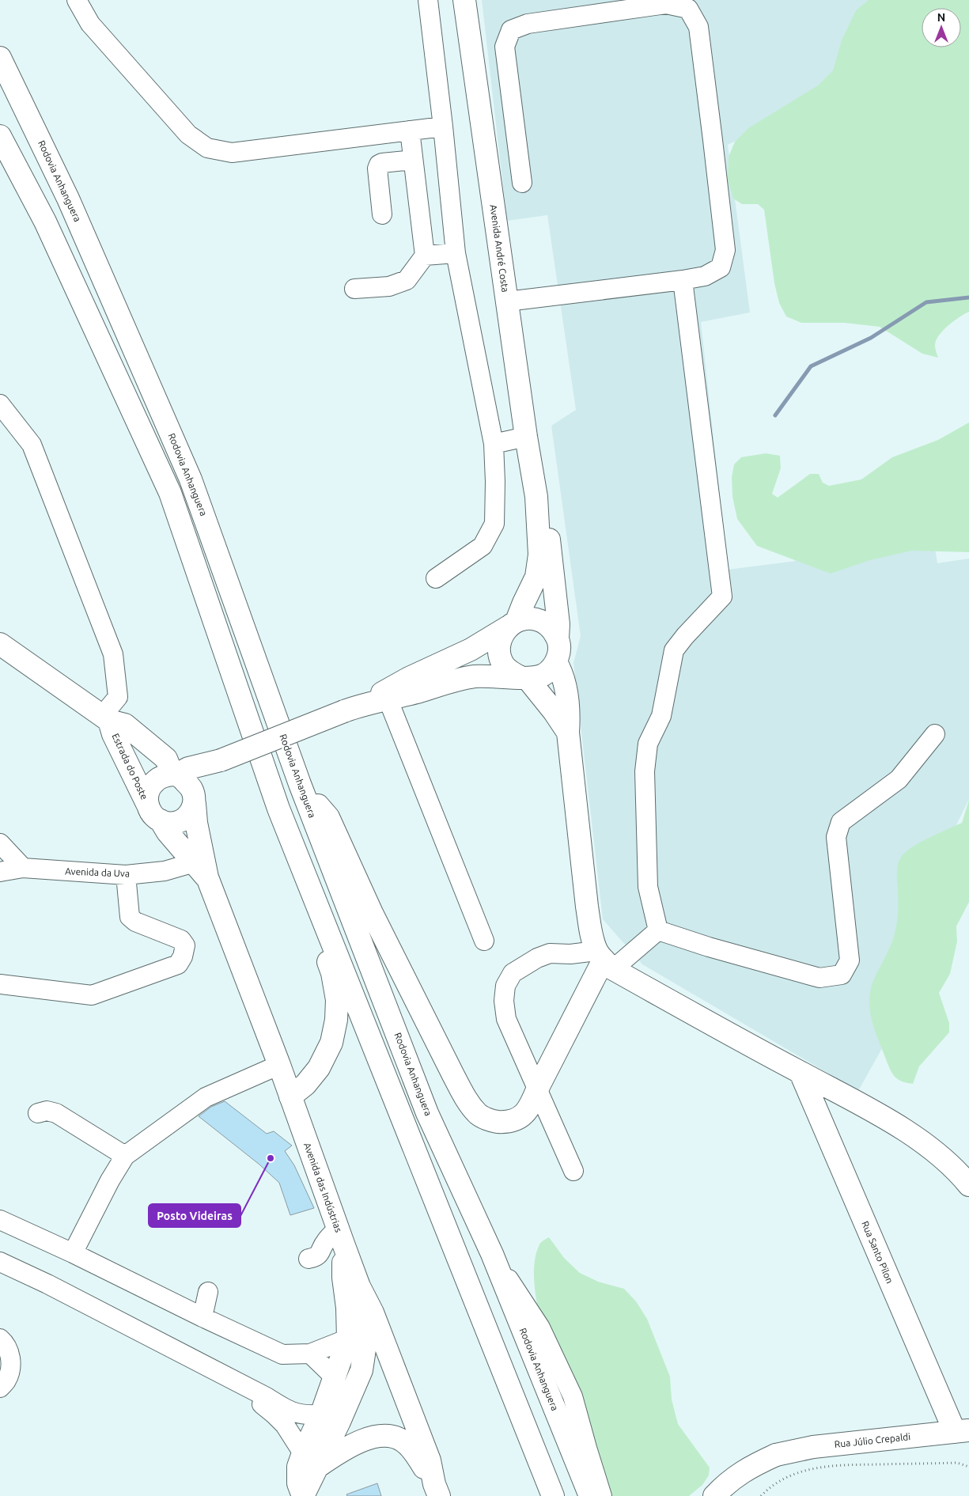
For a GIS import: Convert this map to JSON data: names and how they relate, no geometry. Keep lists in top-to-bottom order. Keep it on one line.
{"streets":{"main road":["Rodovia Anhanguera","Avenida André Costa","Estrada do Poste","Avenida das Indústrias","Rua Santo Pilon","Rua Júlio Crepaldi"],"street":["Avenida da Uva"]},"crossings":[["Estrada do Poste","Avenida das Indústrias"],["Avenida da Uva","Avenida das Indústrias"],["Rua Santo Pilon","Rua Júlio Crepaldi"]],"places":["Posto Videiras"],"north":"top"}
